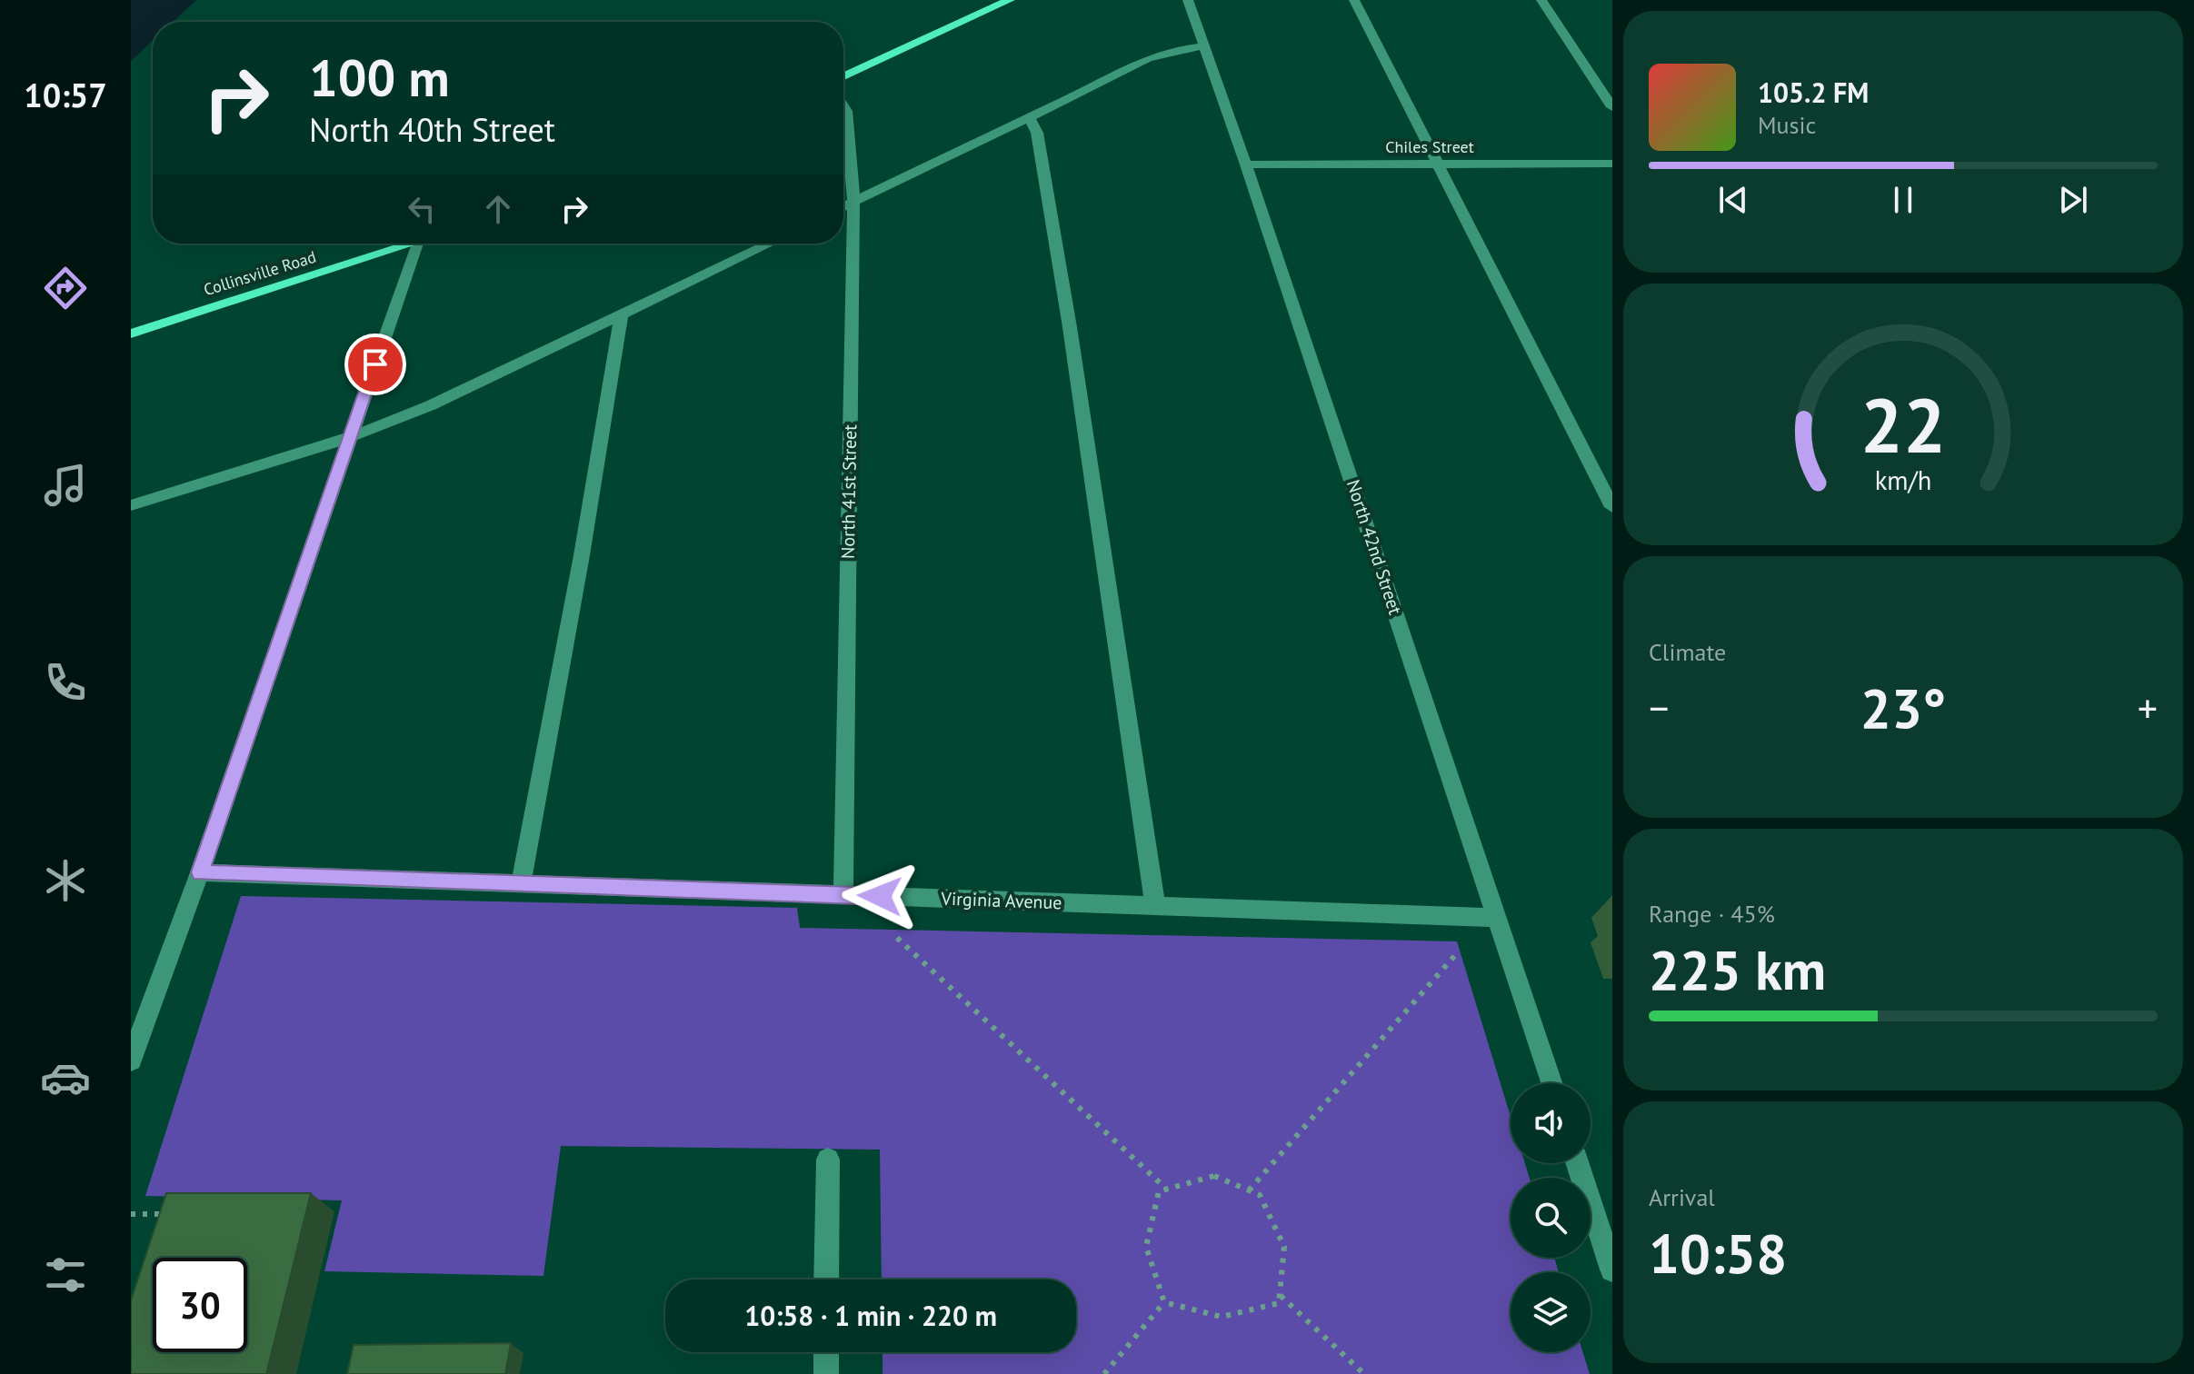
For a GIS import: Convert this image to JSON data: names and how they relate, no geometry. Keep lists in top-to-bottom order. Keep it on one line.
{"streets":{"main road":["Collinsville Road"],"street":["Chiles Street","North 41st Street","North 42nd Street","Virginia Avenue"]},"crossings":[["Chiles Street","North 42nd Street"],["North 41st Street","Virginia Avenue"],["North 42nd Street","Virginia Avenue"]],"page":{"tabs":"10:57","turn":["100 m","North 40th Street"],"song":["105.2 FM","Music"],"tile":["Climate",["Range · 45%","225 km"],["Arrival","10:58"]],"heat":["−","23°","+"],"limit":"30","trip":"10:58 · 1 min · 220 m","gauge":["22","km/h"]}}
